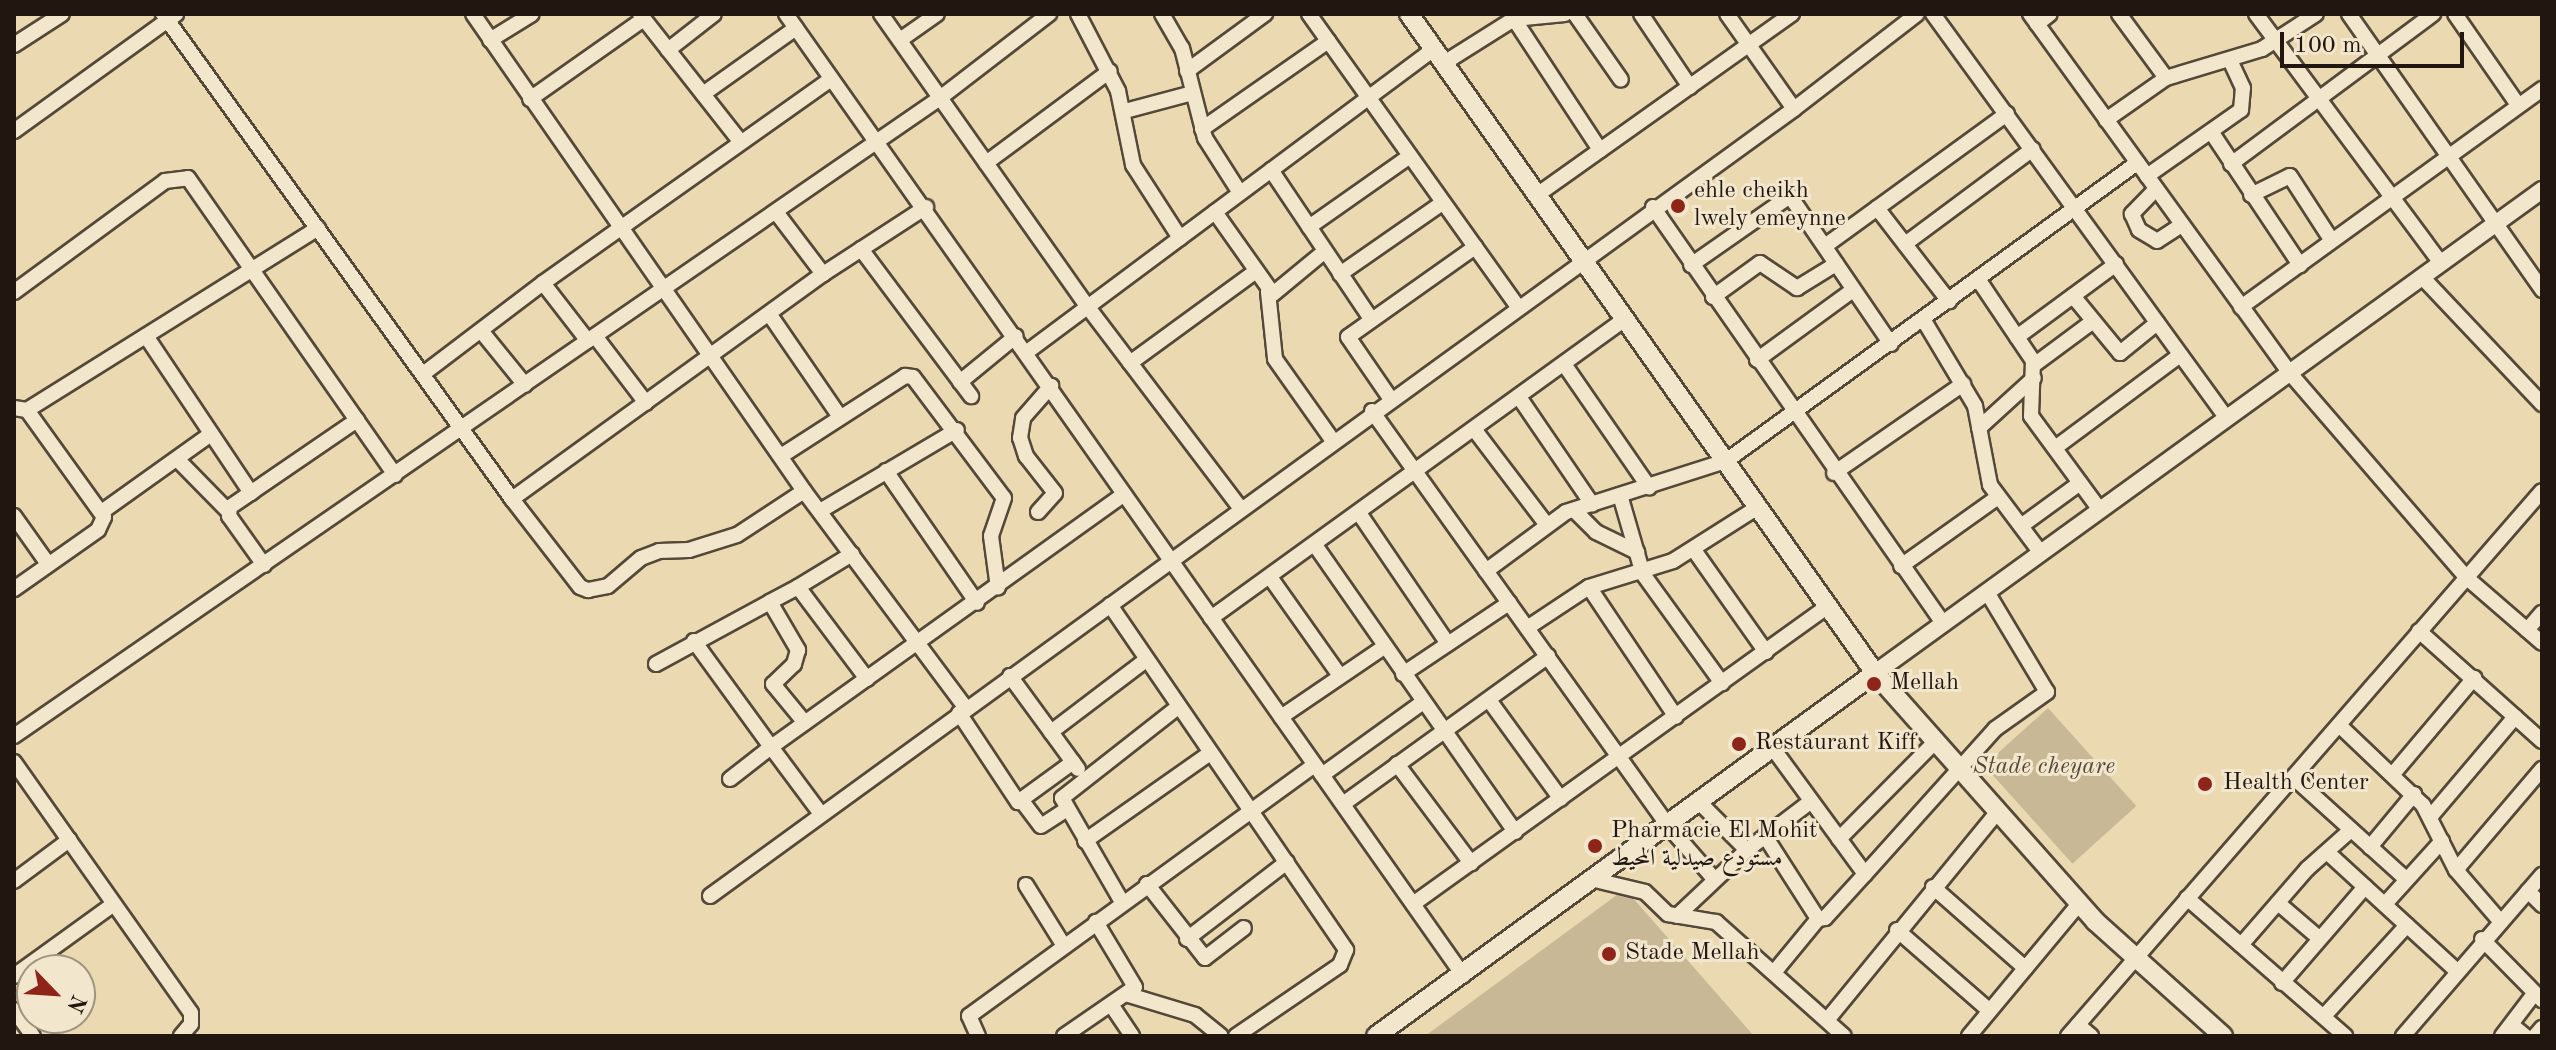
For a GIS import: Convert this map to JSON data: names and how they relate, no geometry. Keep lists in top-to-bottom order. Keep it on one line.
{"parks":["Stade cheyare"],"places":["ehle cheikh lwely emeynne","Mellah","Restaurant Kiff","Health Center","Pharmacie El Mohit مستودع صيدلية المحيط","Stade Mellah"],"scale_bar":"100 m","north":"bottom right"}
